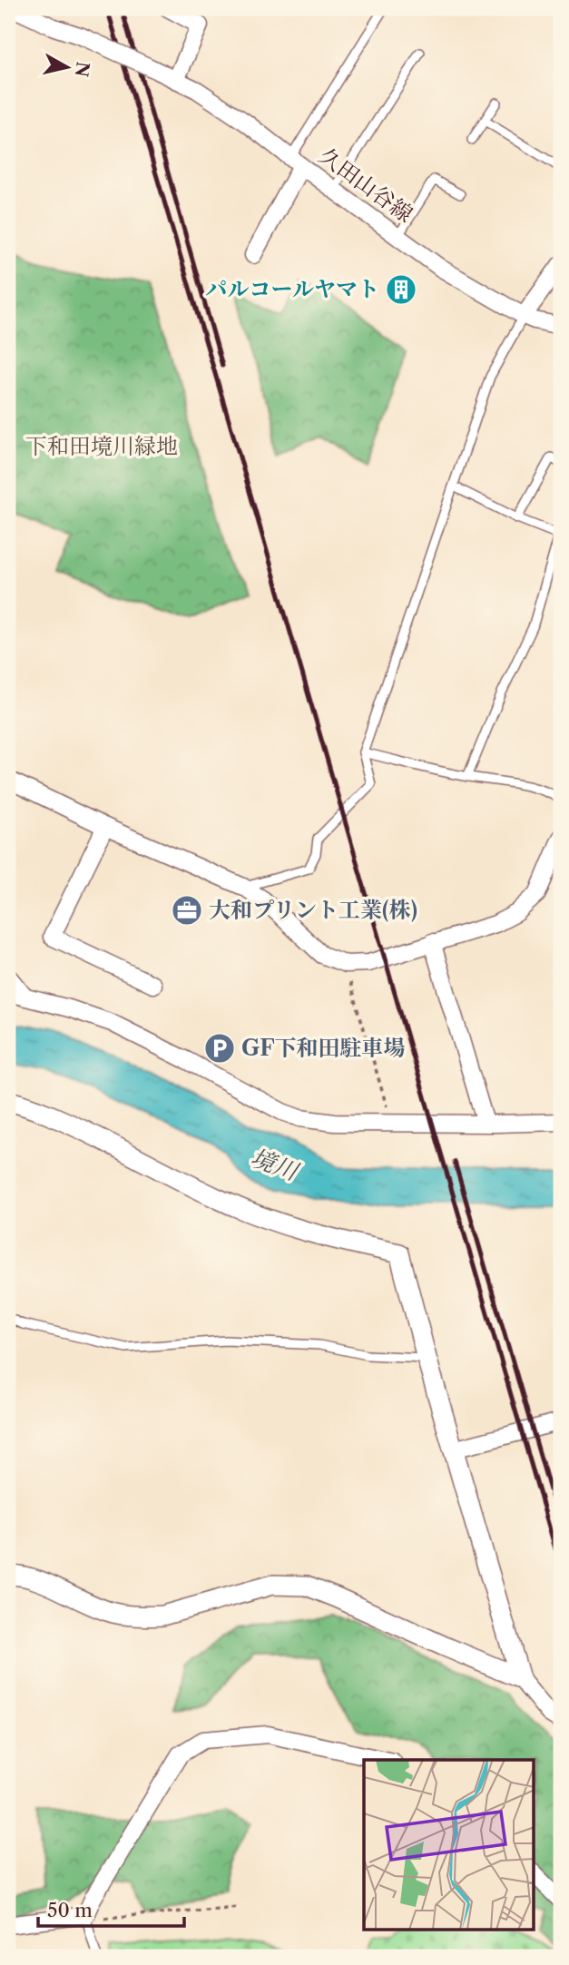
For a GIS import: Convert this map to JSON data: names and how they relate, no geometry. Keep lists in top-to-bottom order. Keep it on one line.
{"streets":{"street":["久田山谷線"]},"water":["境川"],"parks":["下和田境川緑地"],"places":{"building":["パルコールヤマト"],"office":["大和プリント工業(株)"],"parking":["GF下和田駐車場"]},"scale_bar":"50 m","north":"right"}
